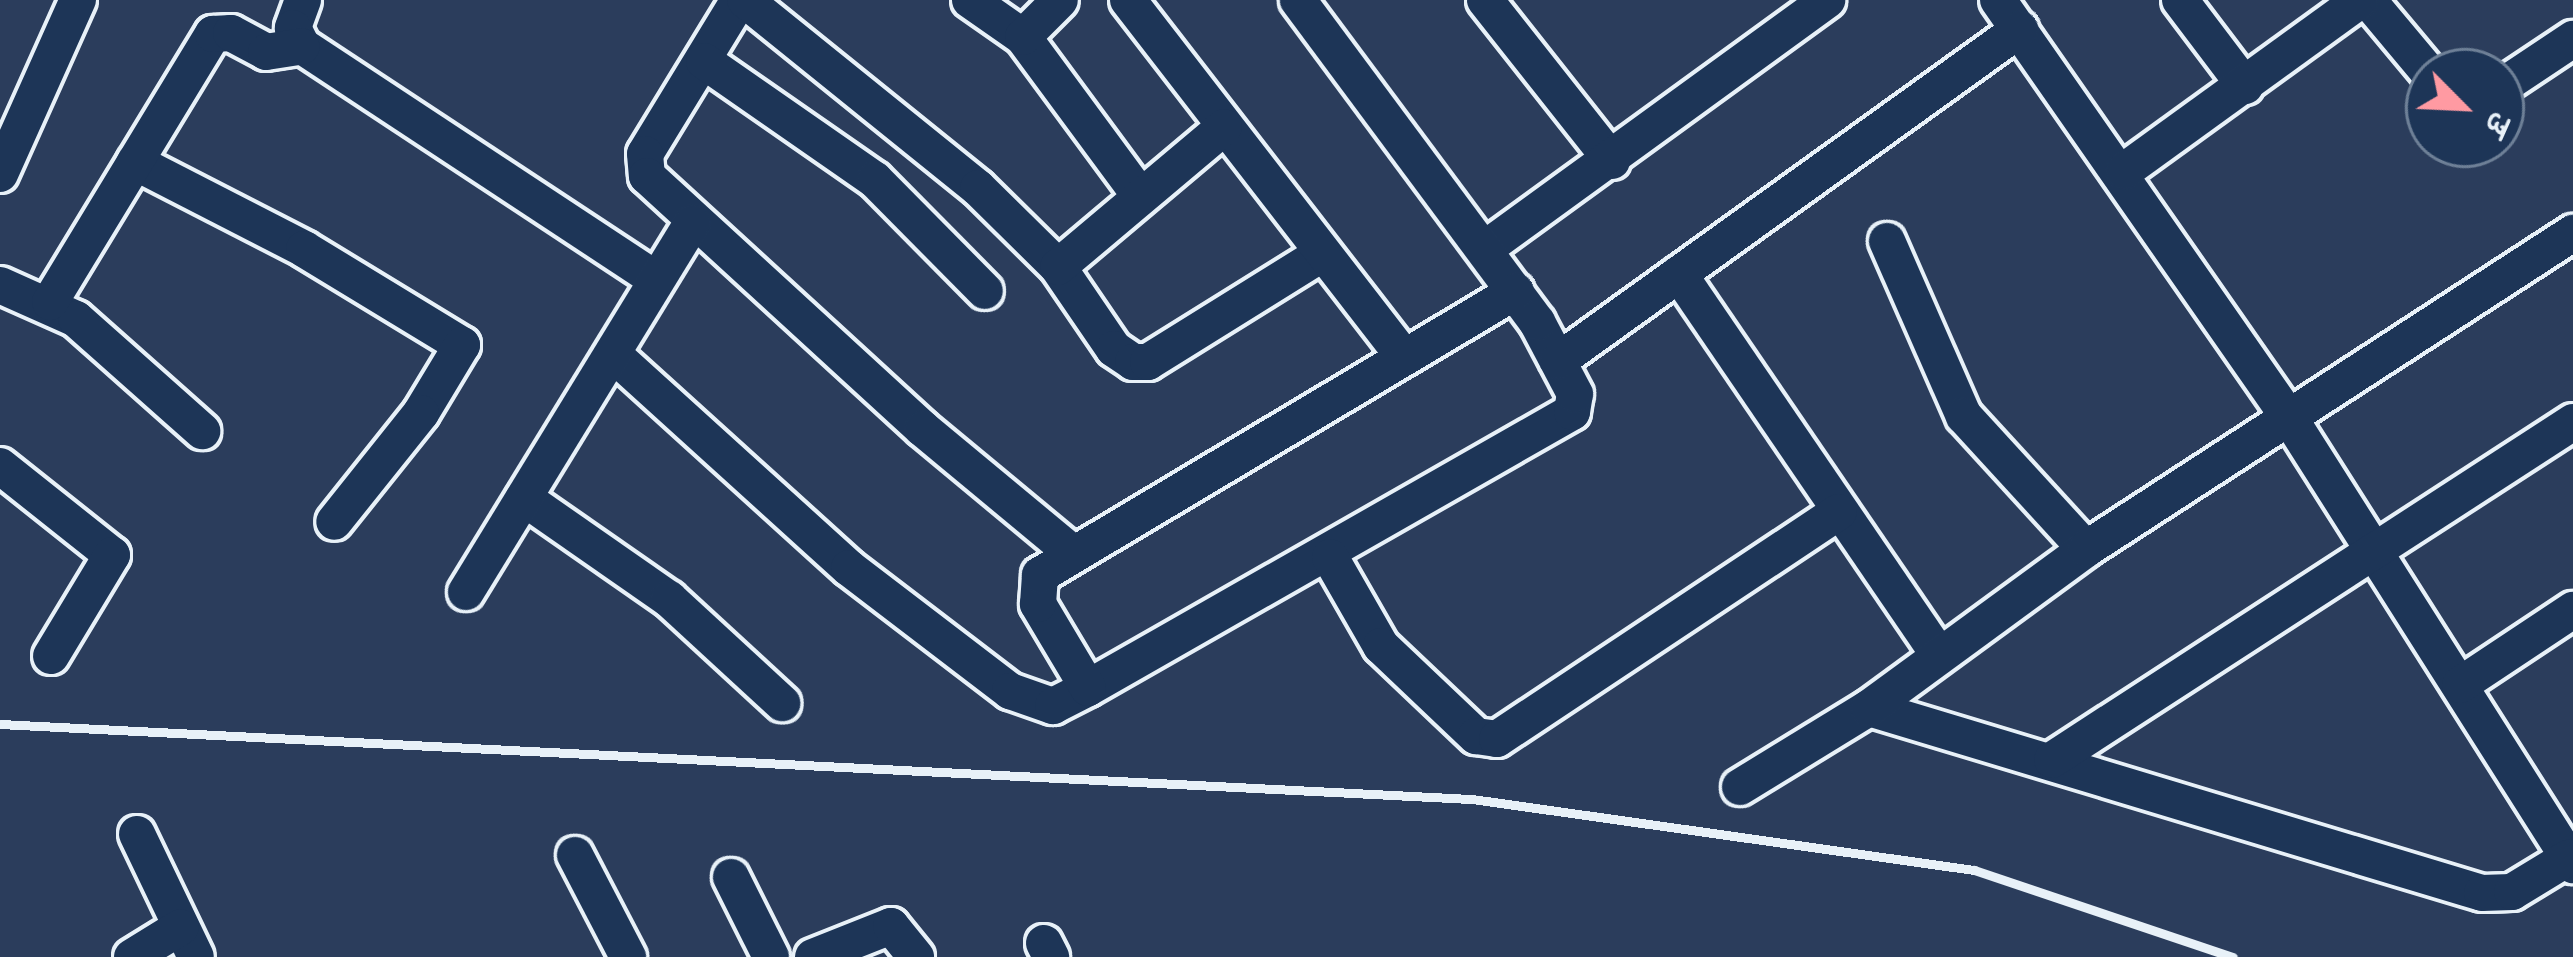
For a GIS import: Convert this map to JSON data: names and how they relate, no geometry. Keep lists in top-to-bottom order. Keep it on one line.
{"north":"bottom right"}
